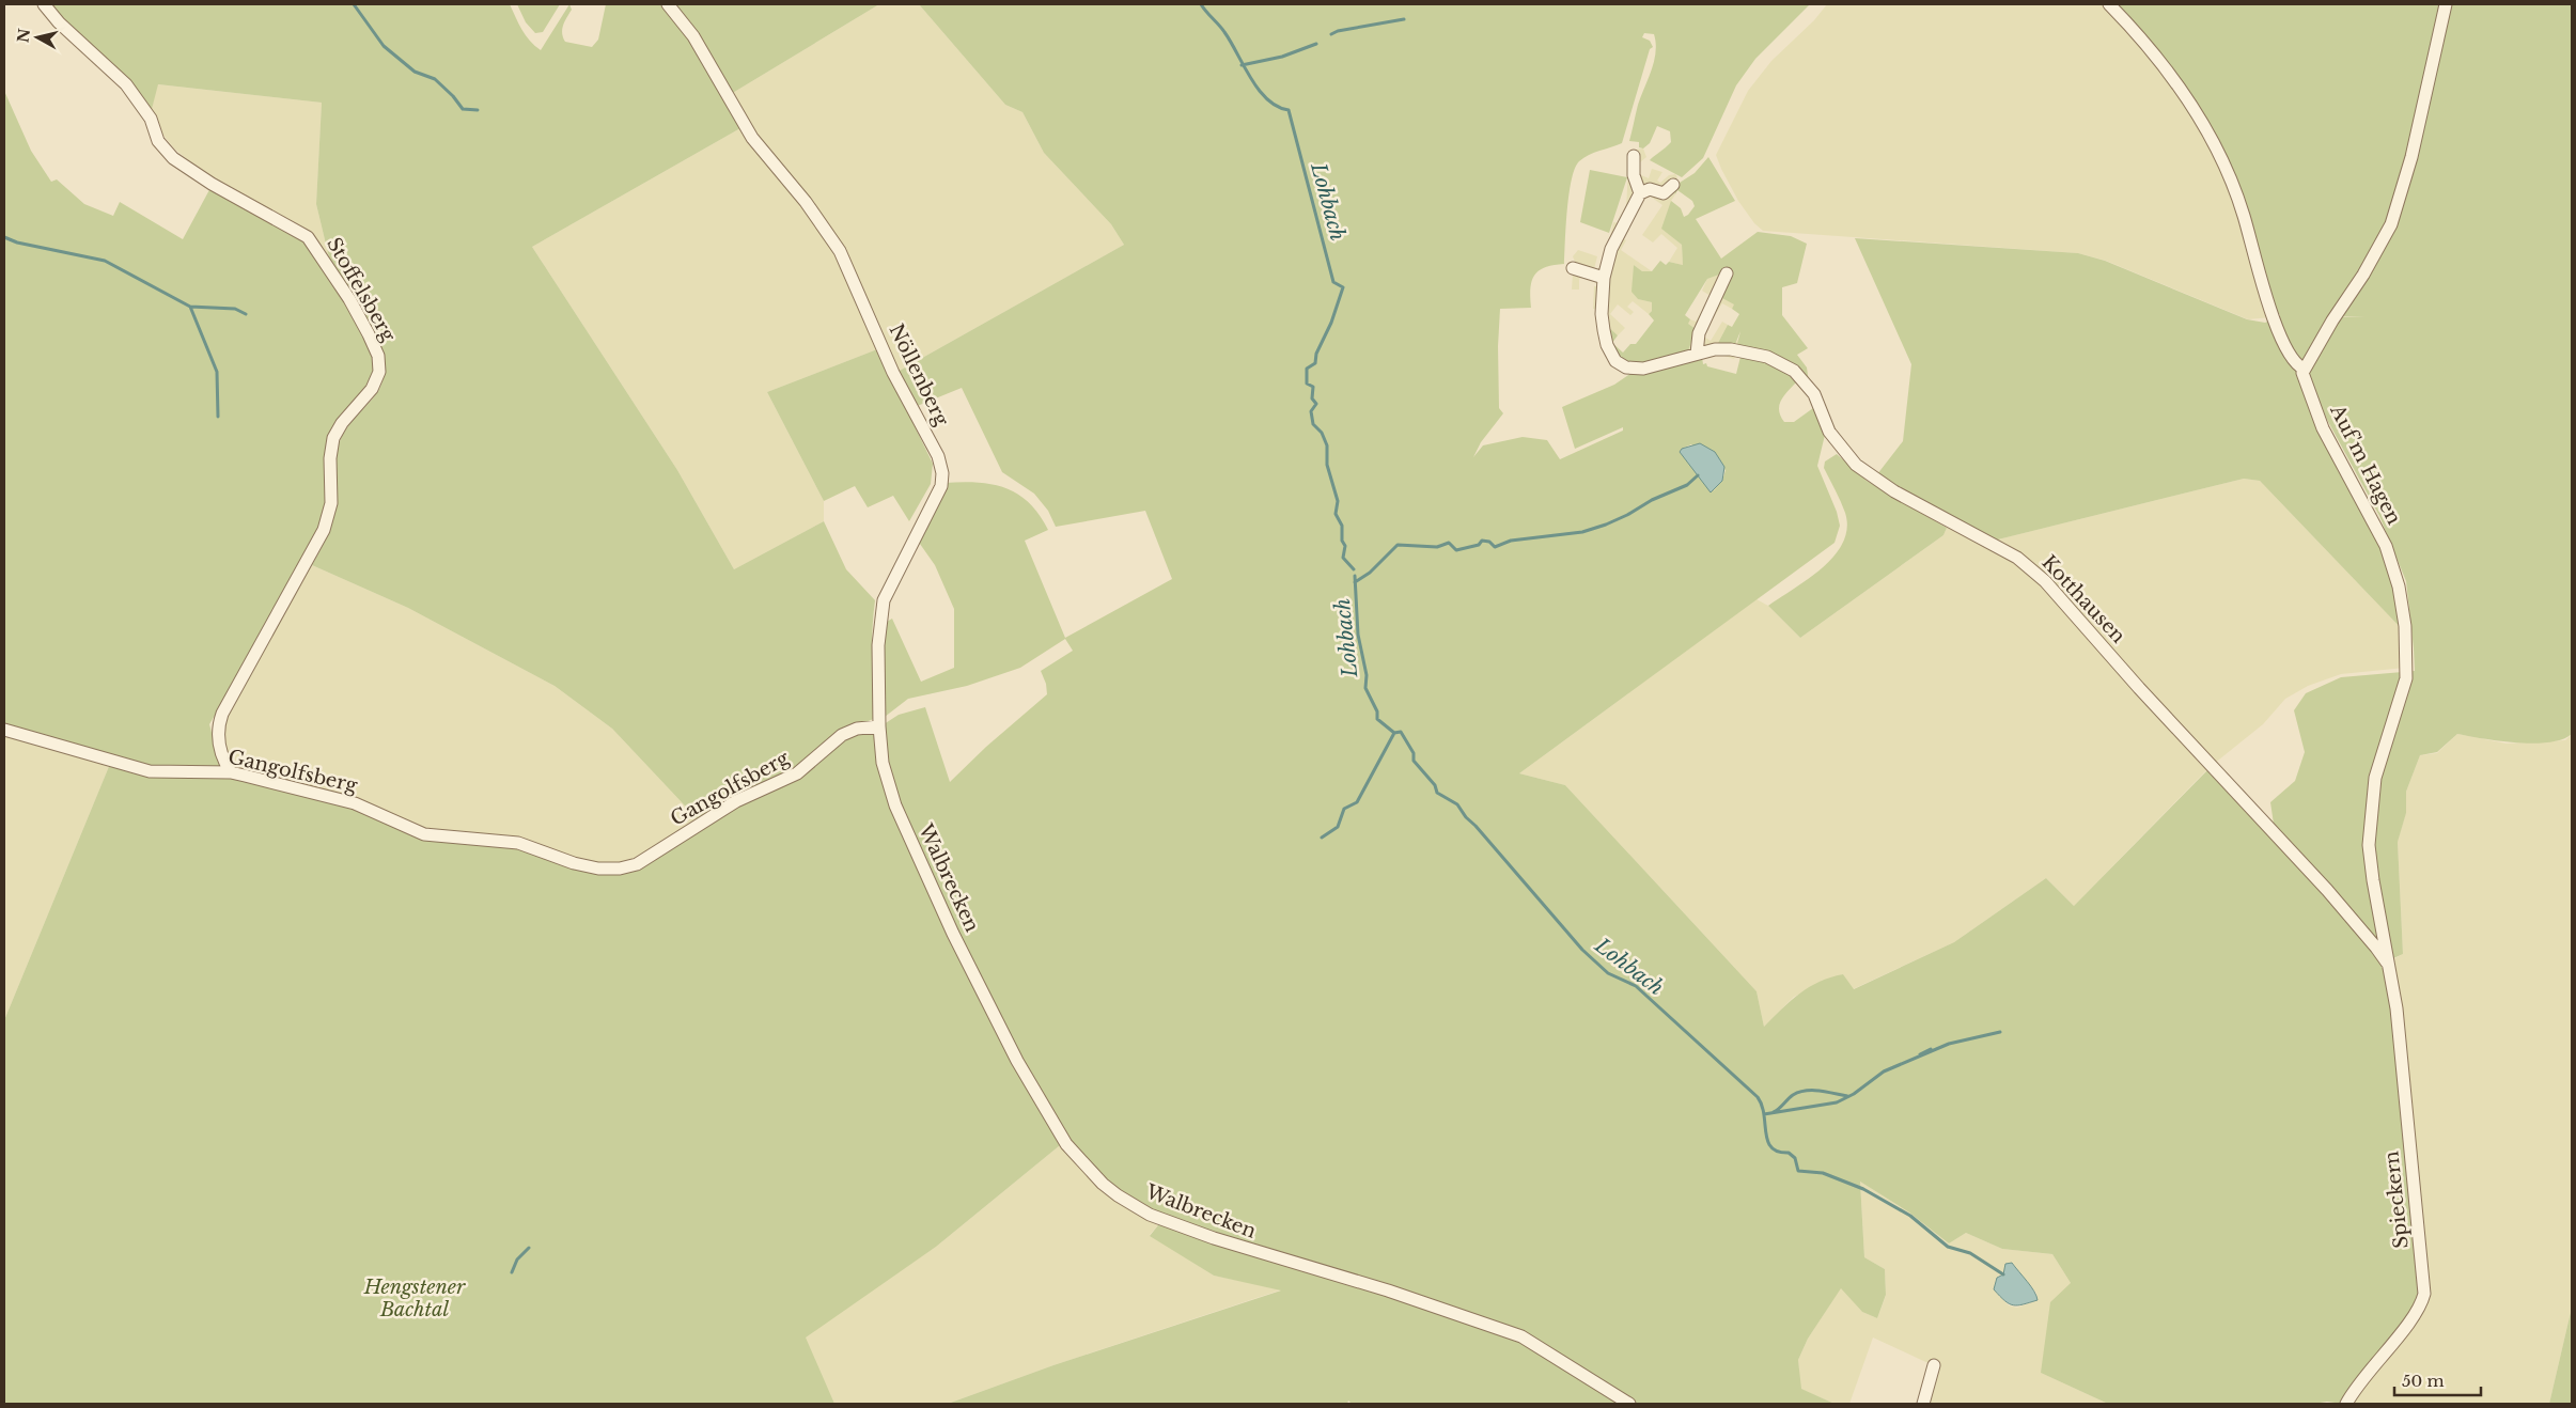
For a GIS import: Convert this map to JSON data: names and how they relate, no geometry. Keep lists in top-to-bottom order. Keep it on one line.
{"streets":{"street":["Stoffelsberg","Nöllenberg","Auf'm Hagen","Kotthausen","Gangolfsberg","Walbrecken","Spieckern"]},"crossings":[["Stoffelsberg","Gangolfsberg"],["Nöllenberg","Gangolfsberg"],["Nöllenberg","Walbrecken"],["Auf'm Hagen","Kotthausen"],["Auf'm Hagen","Spieckern"],["Kotthausen","Spieckern"]],"water":["Lohbach"],"parks":["Hengstener Bachtal"],"scale_bar":"50 m","north":"left"}
